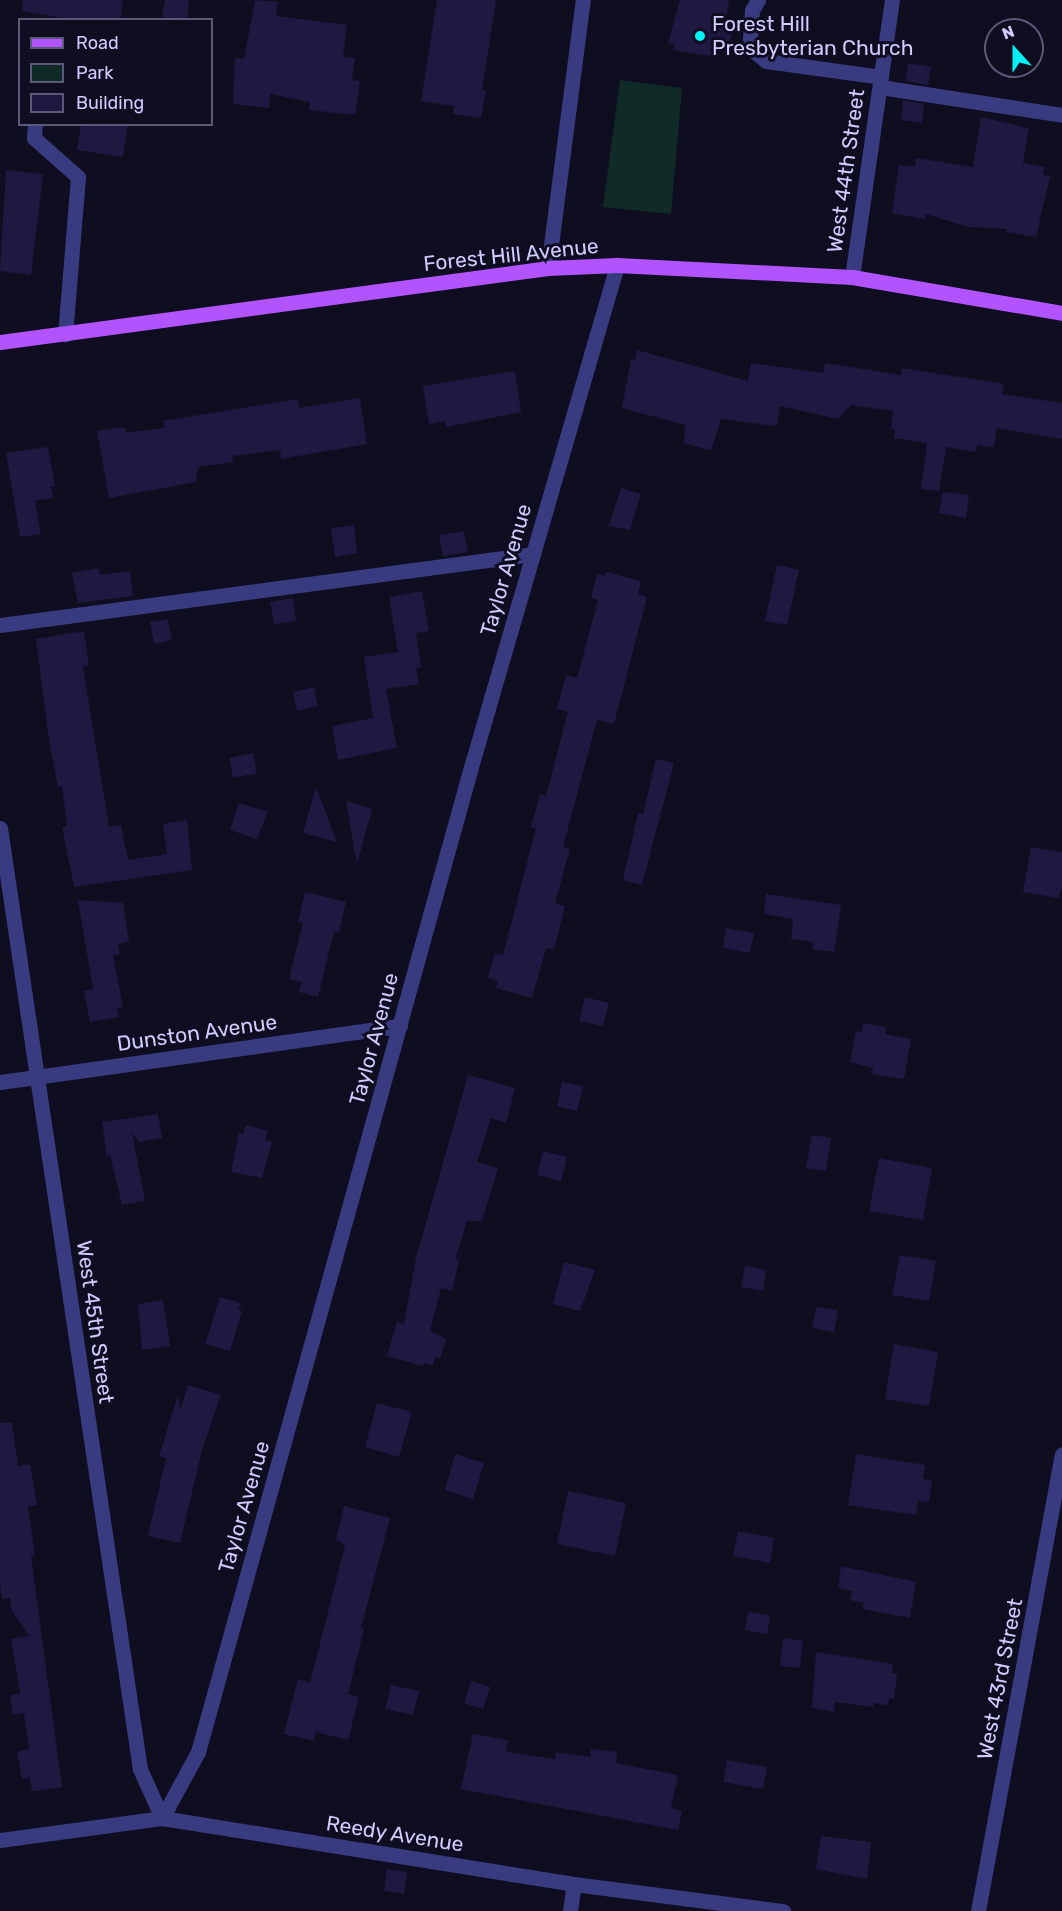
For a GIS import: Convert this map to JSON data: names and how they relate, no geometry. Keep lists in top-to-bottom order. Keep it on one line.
{"streets":{"main road":["Forest Hill Avenue"],"street":["West 44th Street","Taylor Avenue","Dunston Avenue","West 45th Street","West 43rd Street","Reedy Avenue"]},"crossings":[["West 44th Street","Forest Hill Avenue"],["Forest Hill Avenue","Taylor Avenue"],["Taylor Avenue","Dunston Avenue"],["Taylor Avenue","West 45th Street"],["Taylor Avenue","Reedy Avenue"],["Dunston Avenue","West 45th Street"],["West 45th Street","Reedy Avenue"]],"places":["Forest Hill Presbyterian Church"],"legend":["Road","Park","Building"],"north":"top"}
